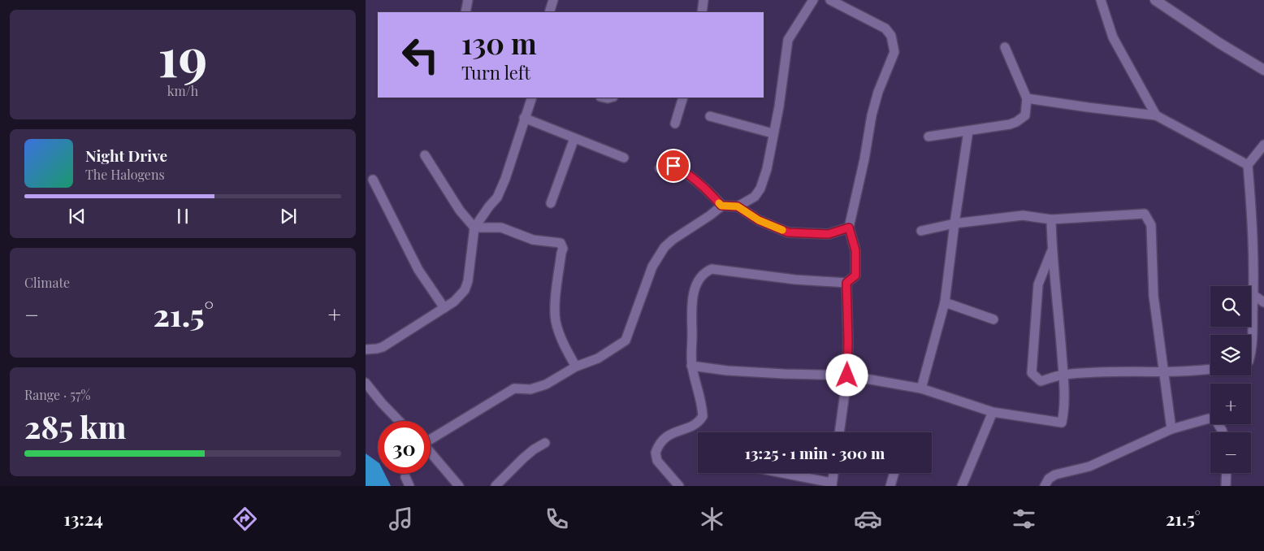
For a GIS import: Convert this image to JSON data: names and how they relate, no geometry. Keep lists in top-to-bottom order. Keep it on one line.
{"page":{"tile":[["19","km/h"],"Climate",["Range · 57%","285 km"]],"turn":["130 m","Turn left"],"song":["Night Drive","The Halogens"],"map_buttons":["+","−"],"heat":["−","21.5°","+"],"limit":"30","trip":"13:25 · 1 min · 300 m","tabs":["13:24","21.5°"]}}
